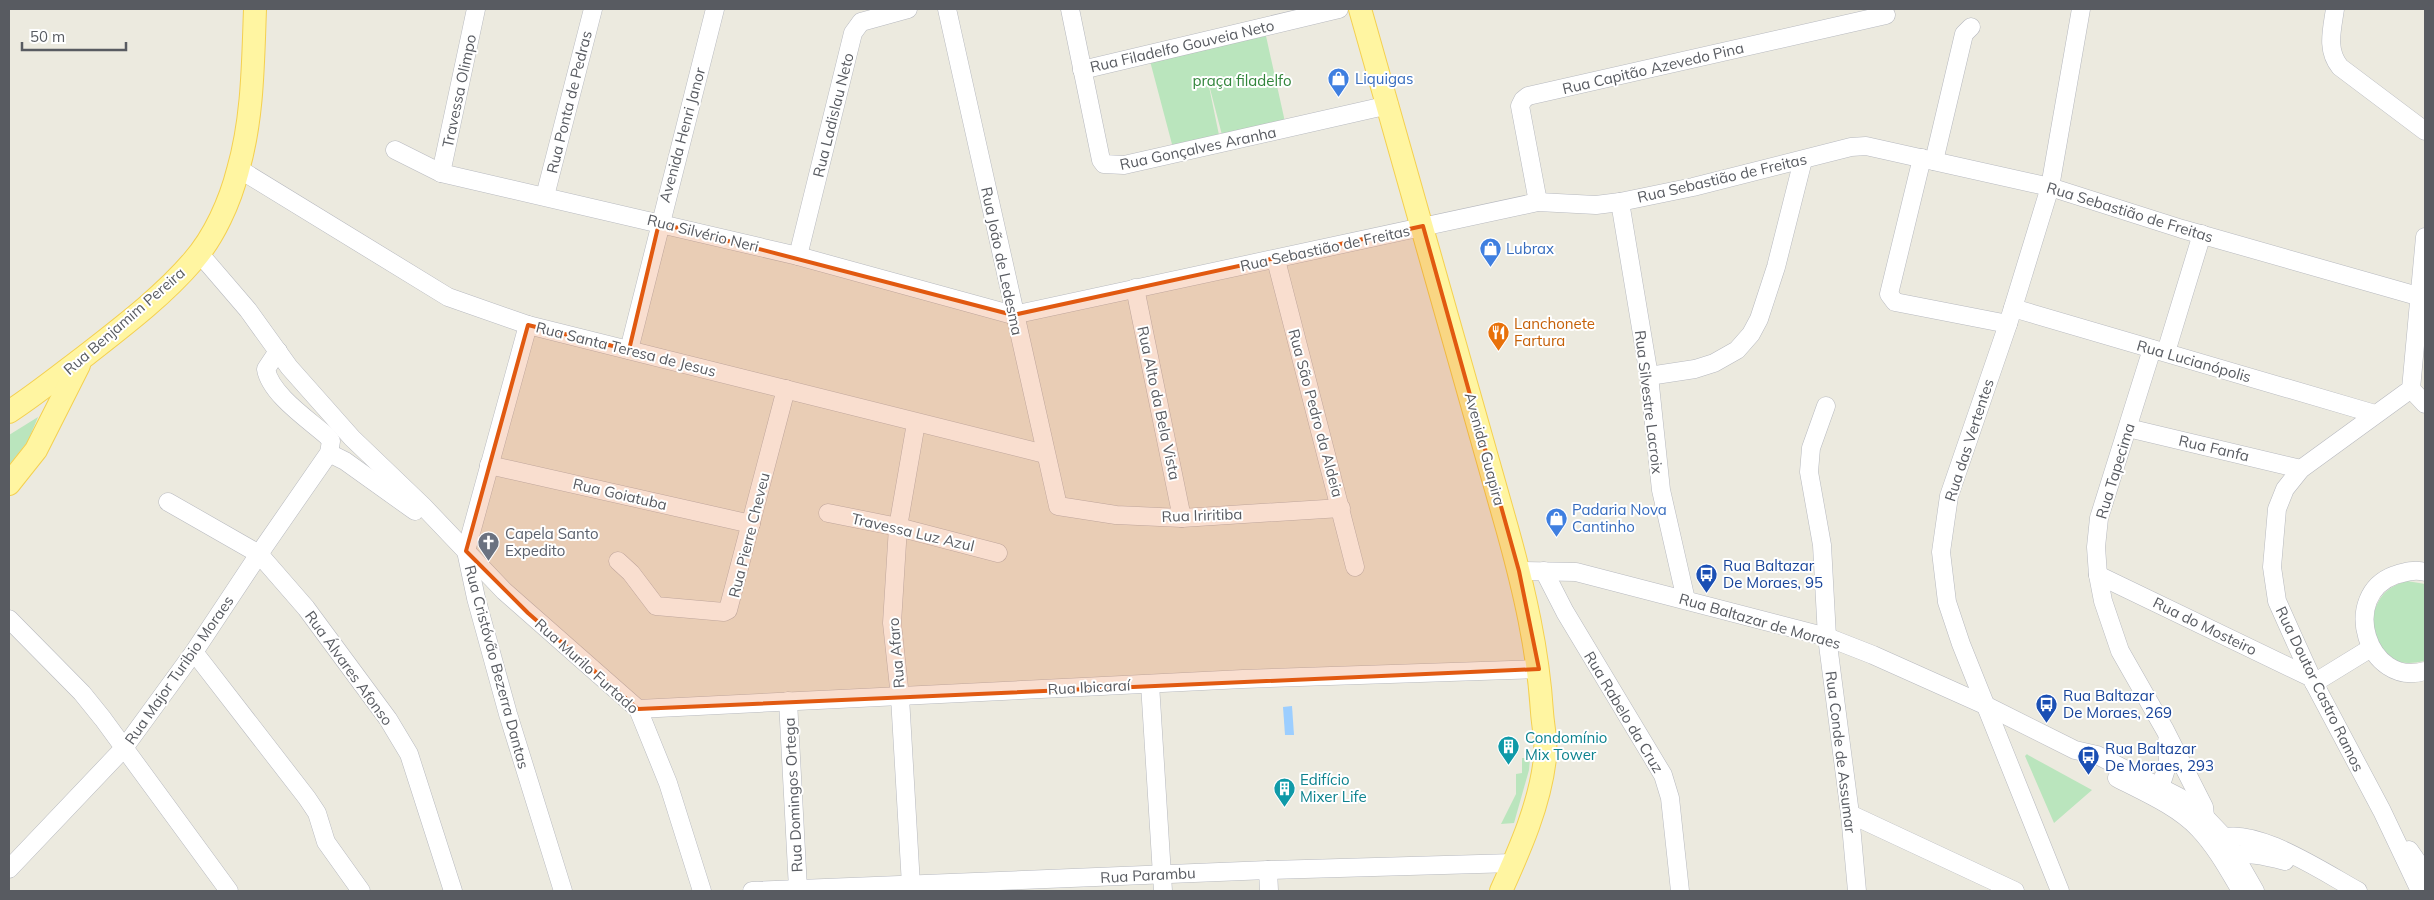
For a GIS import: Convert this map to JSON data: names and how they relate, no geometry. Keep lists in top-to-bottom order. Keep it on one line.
{"streets":{"main road":["Rua Benjamim Pereira","Avenida Guapira"],"street":["Rua Filadelfo Gouveia Neto","Rua Capitão Azevedo Pina","Travessa Olimpo","Rua Ponta de Pedras","Rua Ladislau Neto","Avenida Henri Janor","Rua Gonçalves Aranha","Rua Sebastião de Freitas","Rua Silvério Neri","Rua João de Ledesma","Rua Santa Teresa de Jesus","Rua Lucianópolis","Rua Silvestre Lacroix","Rua Alto da Bela Vista","Rua São Pedro da Aldeia","Rua das Vertentes","Rua Fanfa","Rua Tapecima","Rua Goiatuba","Rua Iriritiba","Travessa Luz Azul","Rua Pierre Cheveu","Rua Baltazar de Moraes","Rua do Mosteiro","Rua Afaro","Rua Murilo Furtado","Rua Cristóvão Bezerra Dantas","Rua Álvares Afonso","Rua Major Turibio Moraes","Rua Ibicaraí","Rua Doutor Castro Ramos","Rua Rabelo da Cruz","Rua Conde de Assumar","Rua Domingos Ortega","Rua Parambu"]},"crossings":[["Rua Filadelfo Gouveia Neto","Rua Gonçalves Aranha"],["Rua Capitão Azevedo Pina","Rua Sebastião de Freitas"],["Travessa Olimpo","Rua Silvério Neri"],["Rua Ponta de Pedras","Rua Silvério Neri"],["Rua Ladislau Neto","Rua Silvério Neri"],["Avenida Henri Janor","Rua Silvério Neri"],["Avenida Henri Janor","Rua Santa Teresa de Jesus"],["Rua Gonçalves Aranha","Avenida Guapira"],["Rua Sebastião de Freitas","Rua Silvério Neri"],["Rua Sebastião de Freitas","Rua João de Ledesma"],["Rua Sebastião de Freitas","Rua Lucianópolis"],["Rua Sebastião de Freitas","Rua Silvestre Lacroix"],["Rua Sebastião de Freitas","Rua Alto da Bela Vista"],["Rua Sebastião de Freitas","Rua São Pedro da Aldeia"],["Rua Sebastião de Freitas","Rua das Vertentes"],["Rua Sebastião de Freitas","Avenida Guapira"],["Rua Sebastião de Freitas","Rua Tapecima"],["Rua Silvério Neri","Rua João de Ledesma"],["Rua João de Ledesma","Rua Santa Teresa de Jesus"],["Rua João de Ledesma","Rua Iriritiba"],["Rua Benjamim Pereira","Rua Santa Teresa de Jesus"],["Rua Benjamim Pereira","Rua Murilo Furtado"],["Rua Santa Teresa de Jesus","Rua Pierre Cheveu"],["Rua Santa Teresa de Jesus","Rua Afaro"],["Rua Santa Teresa de Jesus","Rua Cristóvão Bezerra Dantas"],["Rua Lucianópolis","Rua das Vertentes"],["Rua Lucianópolis","Rua Tapecima"],["Rua Lucianópolis","Rua Doutor Castro Ramos"],["Rua Silvestre Lacroix","Rua Baltazar de Moraes"],["Rua Alto da Bela Vista","Rua Iriritiba"],["Rua São Pedro da Aldeia","Rua Iriritiba"],["Rua das Vertentes","Rua Baltazar de Moraes"],["Rua Fanfa","Rua Tapecima"],["Rua Fanfa","Rua Doutor Castro Ramos"],["Avenida Guapira","Rua Baltazar de Moraes"],["Avenida Guapira","Rua Ibicaraí"],["Avenida Guapira","Rua Parambu"],["Rua Tapecima","Rua Baltazar de Moraes"],["Rua Tapecima","Rua do Mosteiro"],["Rua Goiatuba","Rua Pierre Cheveu"],["Rua Goiatuba","Rua Cristóvão Bezerra Dantas"],["Travessa Luz Azul","Rua Afaro"],["Rua Baltazar de Moraes","Rua Rabelo da Cruz"],["Rua Baltazar de Moraes","Rua Conde de Assumar"],["Rua do Mosteiro","Rua Doutor Castro Ramos"],["Rua Afaro","Rua Ibicaraí"],["Rua Afaro","Rua Parambu"],["Rua Murilo Furtado","Rua Cristóvão Bezerra Dantas"],["Rua Murilo Furtado","Rua Major Turibio Moraes"],["Rua Murilo Furtado","Rua Ibicaraí"],["Rua Álvares Afonso","Rua Major Turibio Moraes"],["Rua Ibicaraí","Rua Domingos Ortega"],["Rua Domingos Ortega","Rua Parambu"]],"parks":["praça filadelfo"],"places":{"shop":["Liquigas","Lubrax","Padaria Nova Cantinho"],"restaurant":["Lanchonete Fartura"],"church":["Capela Santo Expedito"],"bus stop":["Rua Baltazar De Moraes, 95","Rua Baltazar De Moraes, 269","Rua Baltazar De Moraes, 293"],"building":["Condomínio Mix Tower","Edifício Mixer Life"]},"scale_bar":"50 m"}
